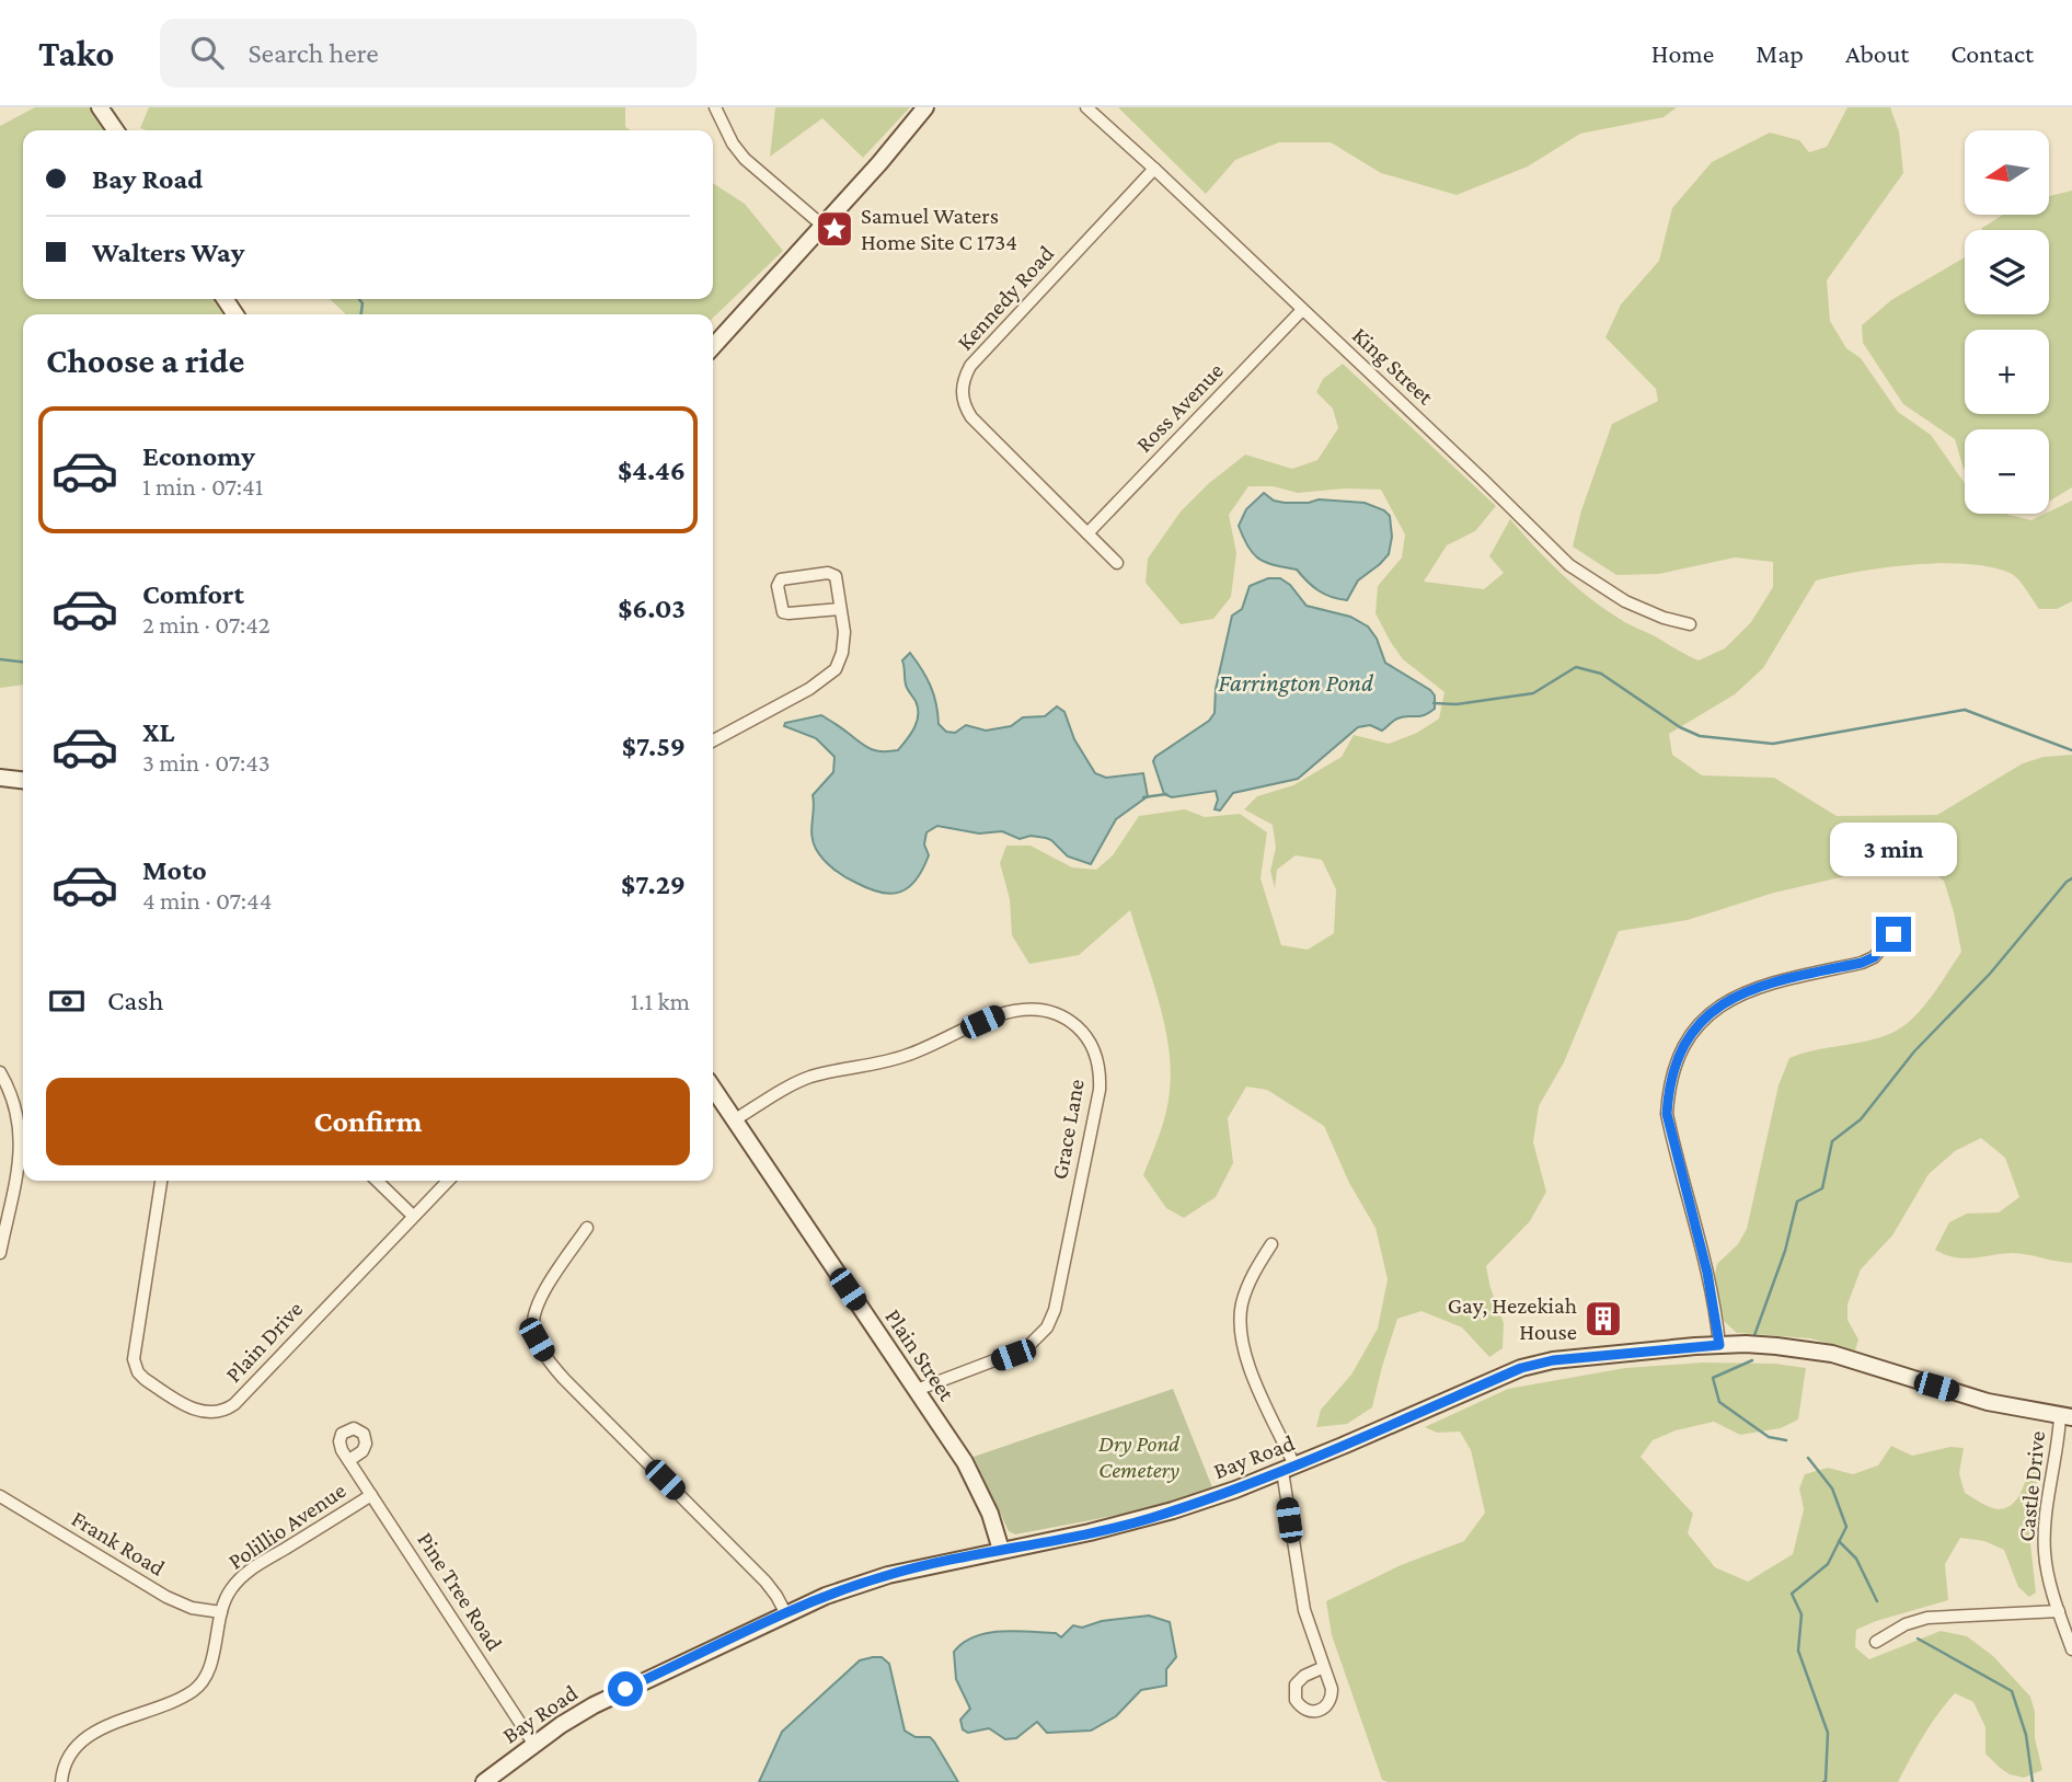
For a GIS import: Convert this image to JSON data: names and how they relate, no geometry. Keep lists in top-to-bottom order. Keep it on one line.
{"streets":{"main road":["Plain Street","Bay Road"],"street":["Kennedy Road","King Street","Ross Avenue","Grace Lane","Plain Drive","Castle Drive","Polillio Avenue","Frank Road","Pine Tree Road"]},"crossings":[["Kennedy Road","King Street"],["Kennedy Road","Ross Avenue"],["King Street","Ross Avenue"],["Grace Lane","Plain Street"],["Plain Street","Bay Road"],["Bay Road","Castle Drive"],["Bay Road","Pine Tree Road"],["Polillio Avenue","Frank Road"],["Polillio Avenue","Pine Tree Road"]],"water":["Farrington Pond"],"parks":["Dry Pond Cemetery"],"places":{"place":["Samuel Waters Home Site C 1734"],"building":["Gay, Hezekiah House"]},"north":"left","page":{"header":"Tako","search":"Search here","nav":["Home","Map","About","Contact"],"map_buttons":["+","−"],"banner":["Bay Road","Walters Way"],"heading":"Choose a ride","list":[{"name":"Economy","note":"1 min · 07:41","value":"$4.46"},{"name":"Comfort","note":"2 min · 07:42","value":"$6.03"},{"name":"XL","note":"3 min · 07:43","value":"$7.59"},{"name":"Moto","note":"4 min · 07:44","value":"$7.29"}],"bubble":"3 min","pay":["Cash","1.1 km"],"buttons":"Confirm"}}
